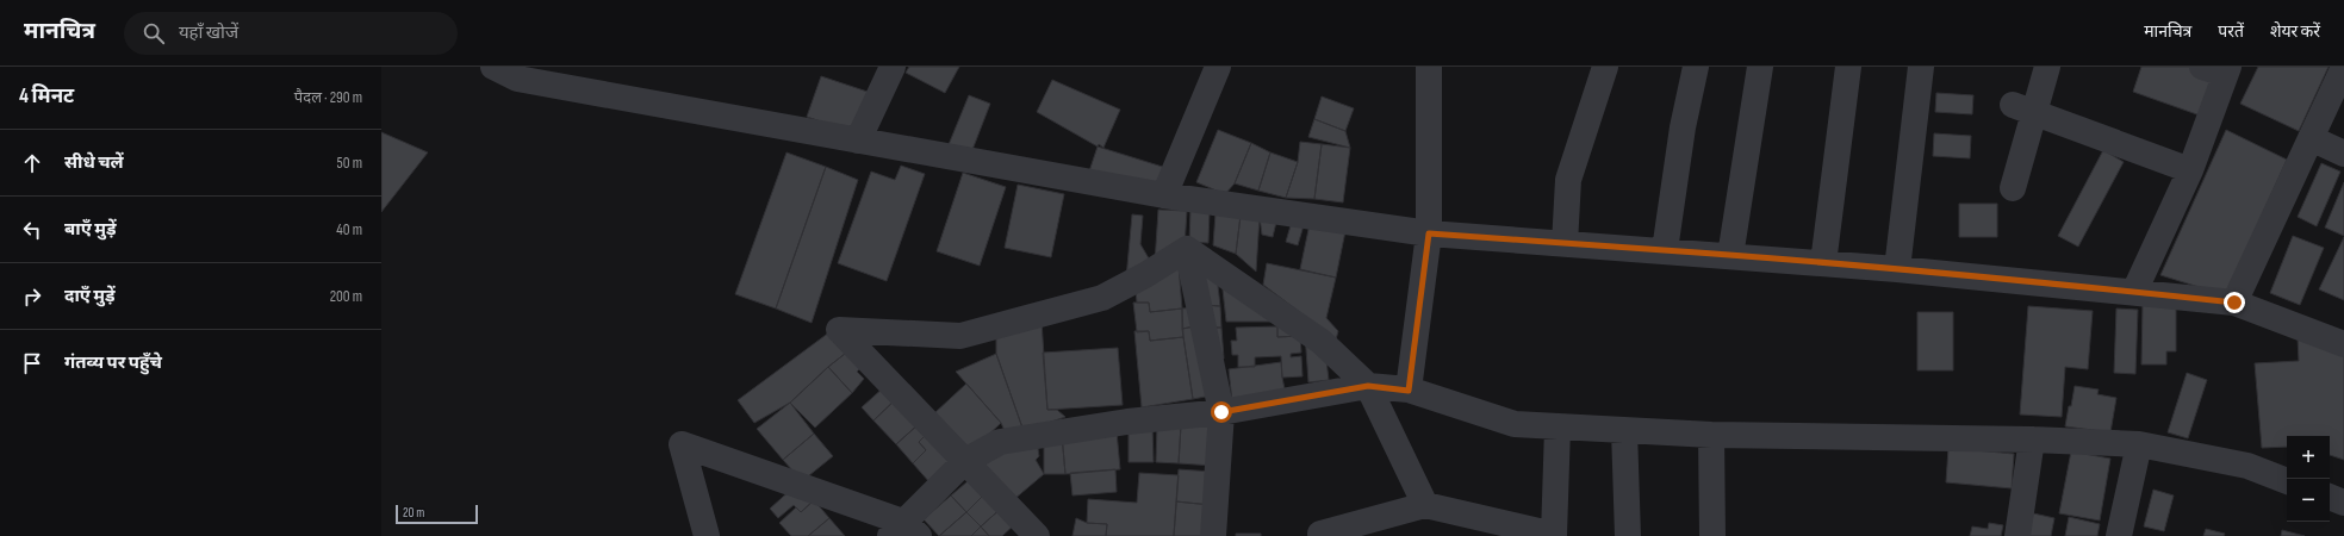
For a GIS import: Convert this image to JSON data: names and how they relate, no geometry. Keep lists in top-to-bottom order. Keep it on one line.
{"scale_bar":"20 m","page":{"header":"मानचित्र","search":"यहाँ खोजें","nav":["मानचित्र","परतें","शेयर करें"],"heading":["4 मिनट","पैदल · 290 m"],"list":[["सीधे चलें","50 m"],["बाएँ मुड़ें","40 m"],["दाएँ मुड़ें","200 m"],"गंतव्य पर पहुँचे"],"map_buttons":["+","−"],"scale":"20 m"}}
